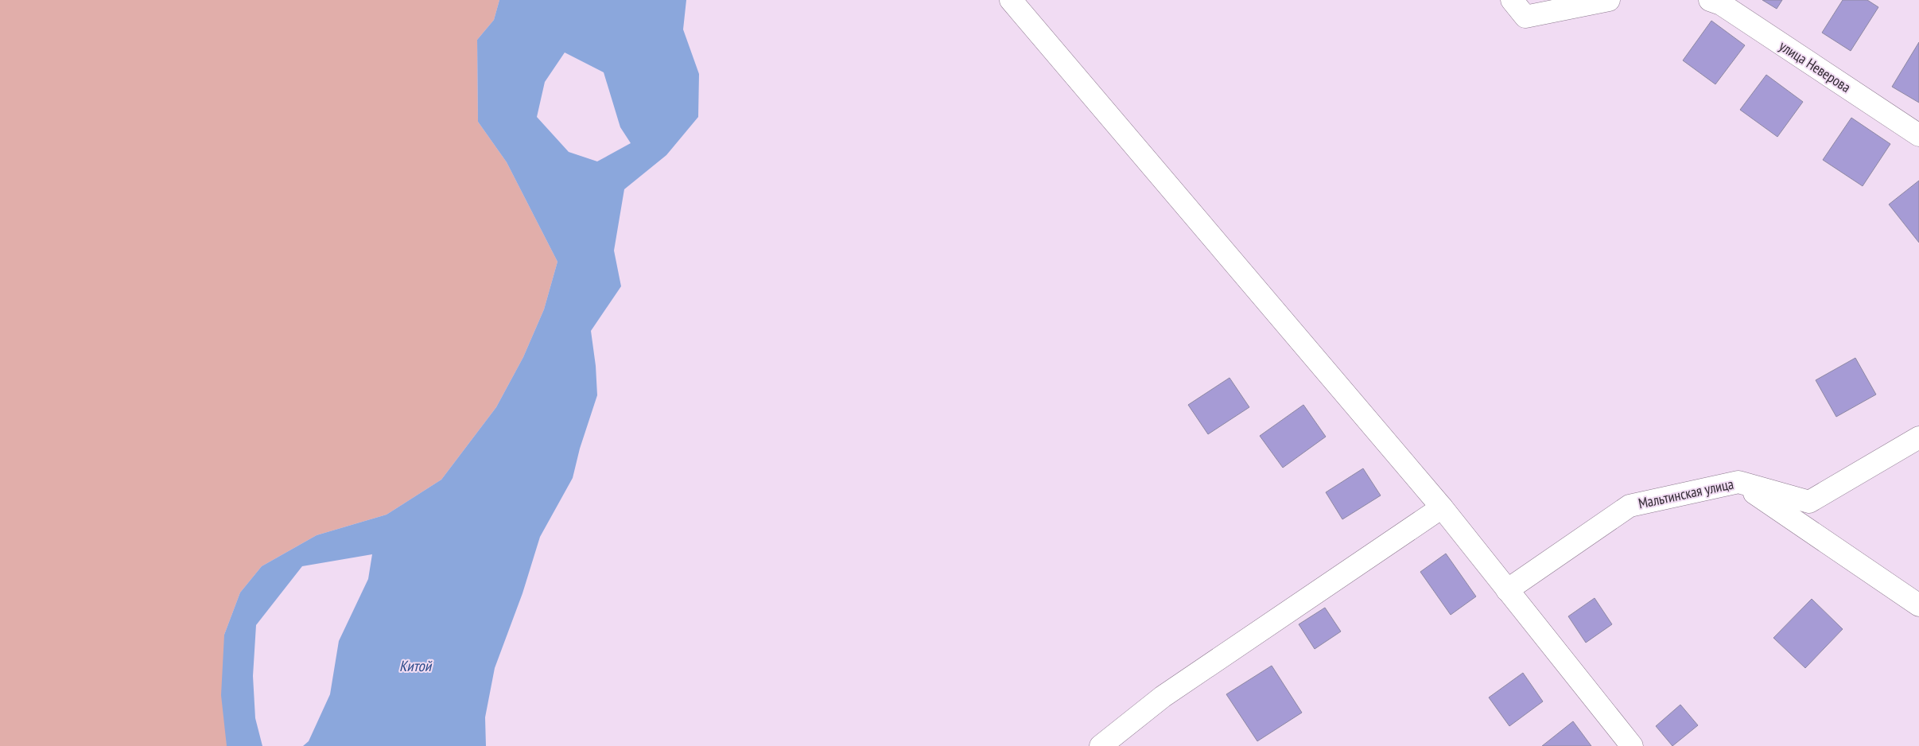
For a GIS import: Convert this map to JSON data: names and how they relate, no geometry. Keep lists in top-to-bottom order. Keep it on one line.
{"streets":{"street":["улица Неверова","Мальтинская улица"]},"water":["Китой"]}
